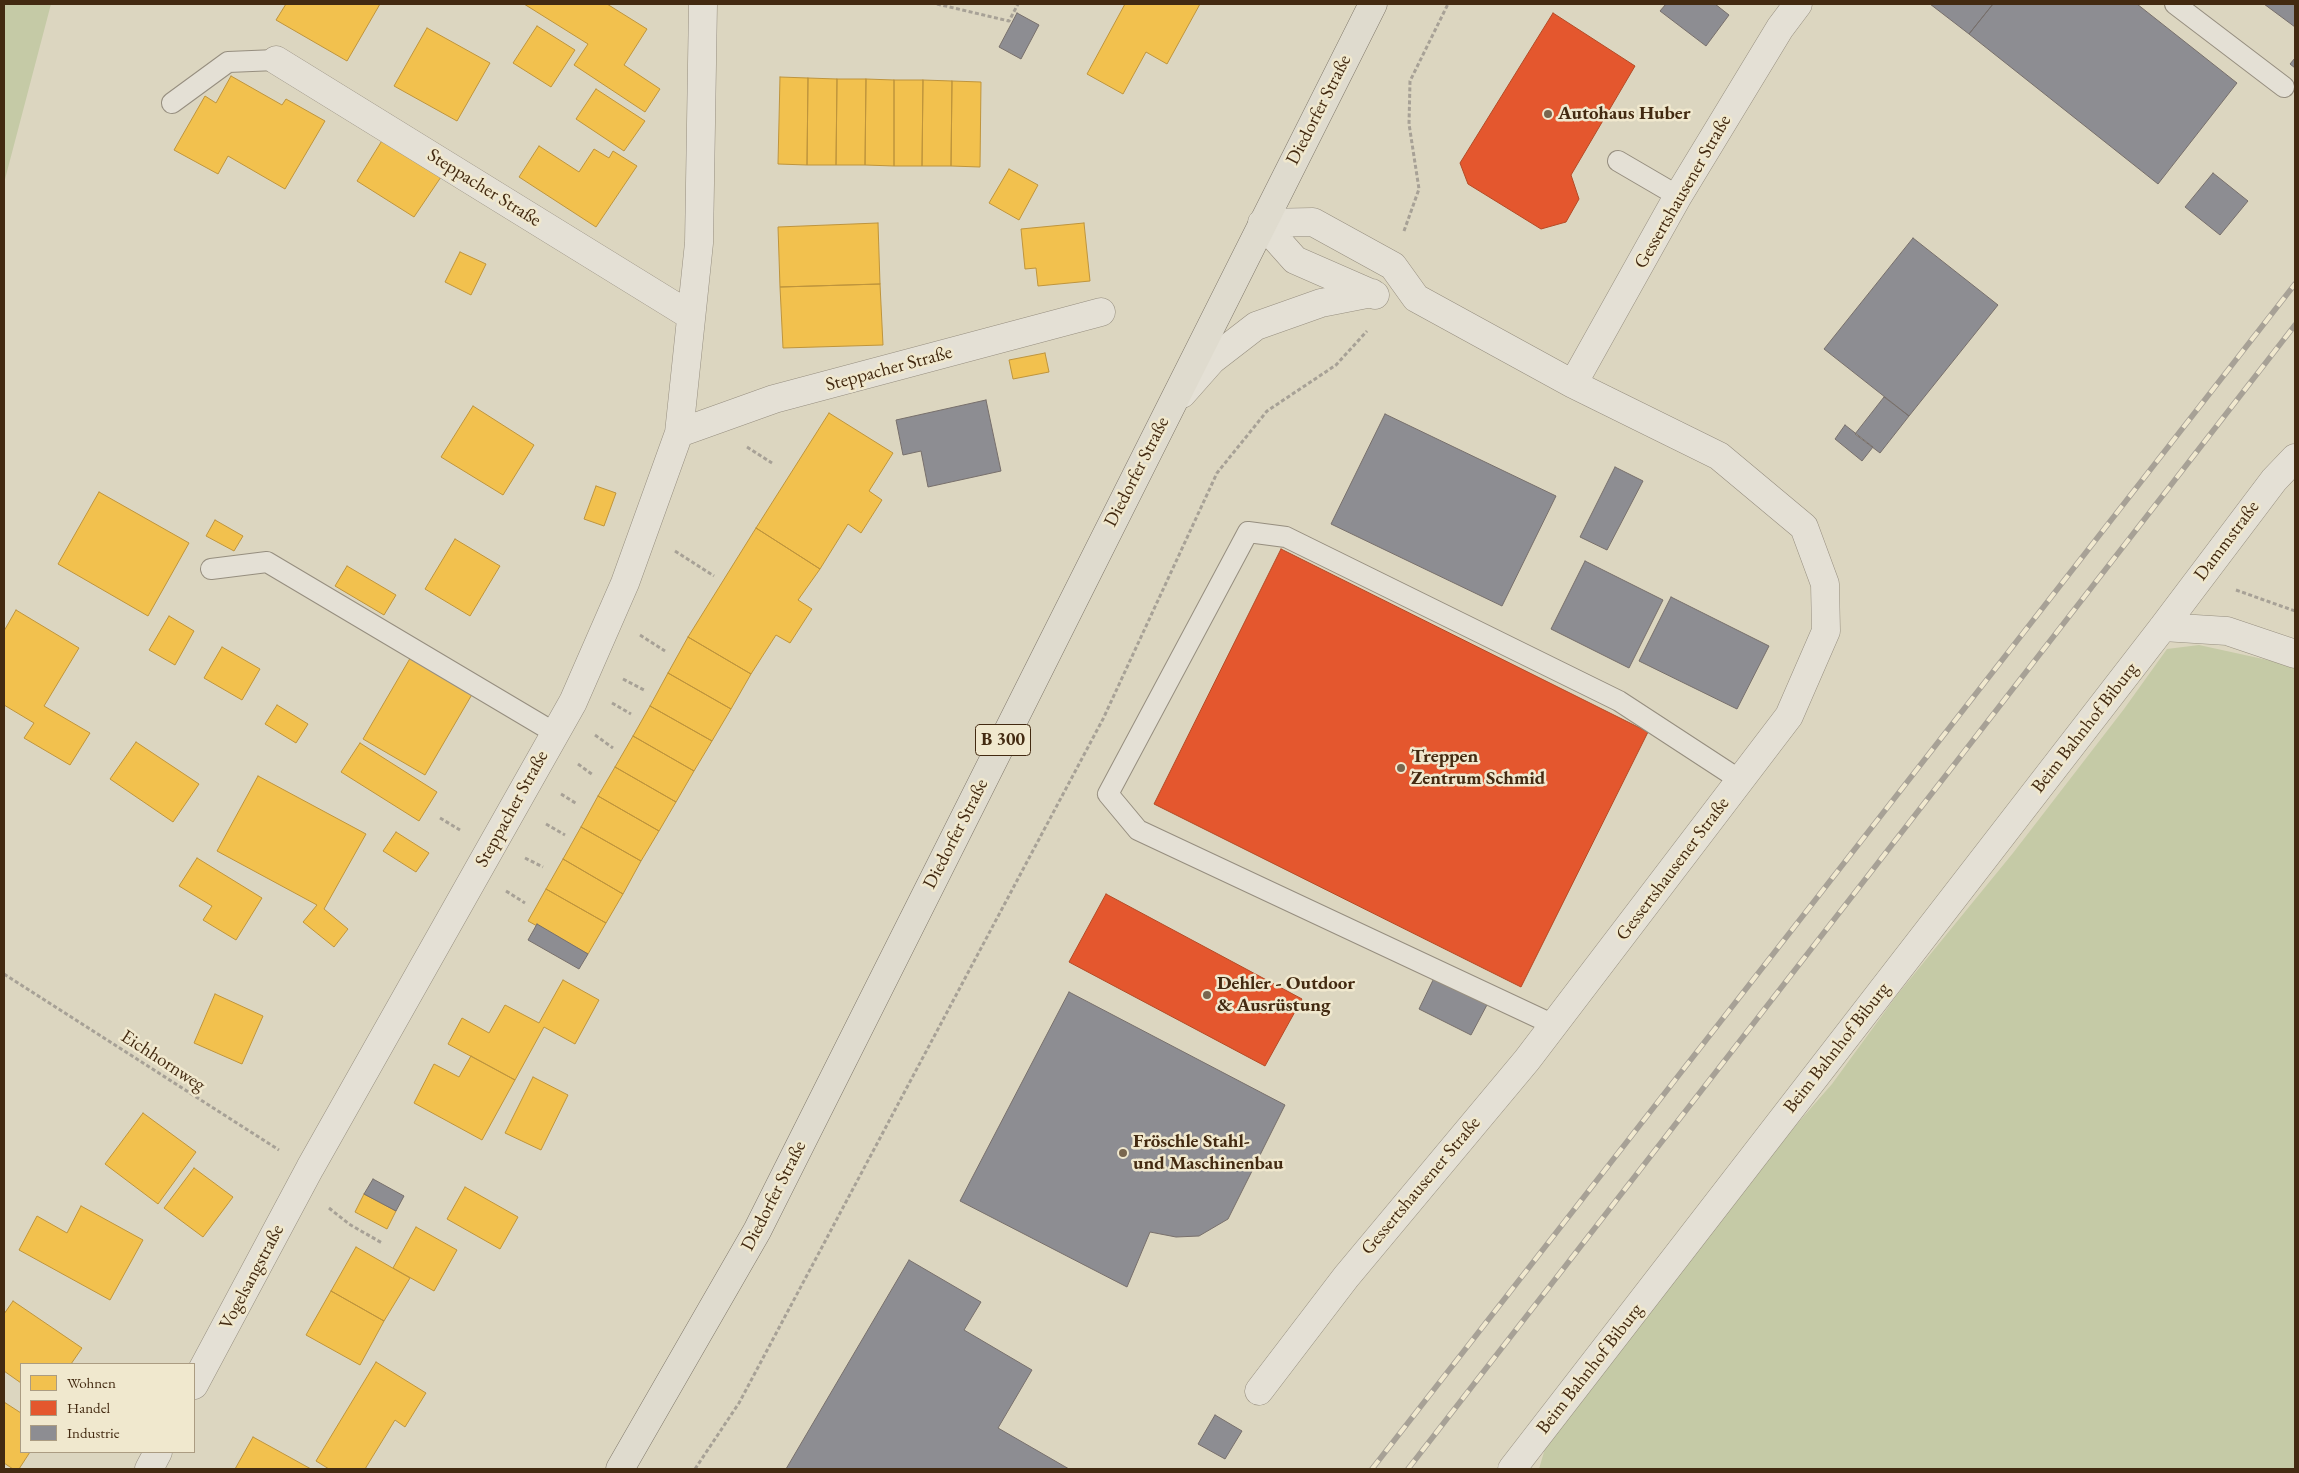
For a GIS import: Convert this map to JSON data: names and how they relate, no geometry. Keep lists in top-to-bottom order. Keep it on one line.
{"streets":{"main road":["Diedorfer Straße","B 300"],"street":["Steppacher Straße","Gessertshausener Straße","Dammstraße","Beim Bahnhof Biburg","Vogelsangstraße"],"path":["Eichhornweg"]},"crossings":[["Diedorfer Straße","Gessertshausener Straße"],["Steppacher Straße","Eichhornweg"],["Steppacher Straße","Vogelsangstraße"],["Dammstraße","Beim Bahnhof Biburg"],["Eichhornweg","Vogelsangstraße"]],"places":["Autohaus Huber","Treppen Zentrum Schmid","Dehler - Outdoor & Ausrüstung","Fröschle Stahl- und Maschinenbau"],"legend":["Wohnen","Handel","Industrie"]}
